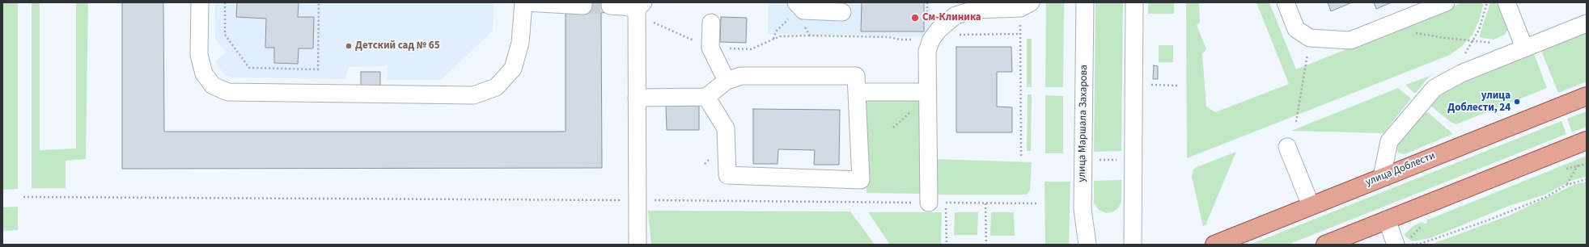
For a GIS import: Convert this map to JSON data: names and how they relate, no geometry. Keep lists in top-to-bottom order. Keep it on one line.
{"streets":{"main road":["улица Доблести"],"street":["улица Маршала Захарова"]},"places":["См-Клиника","Детский сад № 65","улица Доблести, 24"]}
